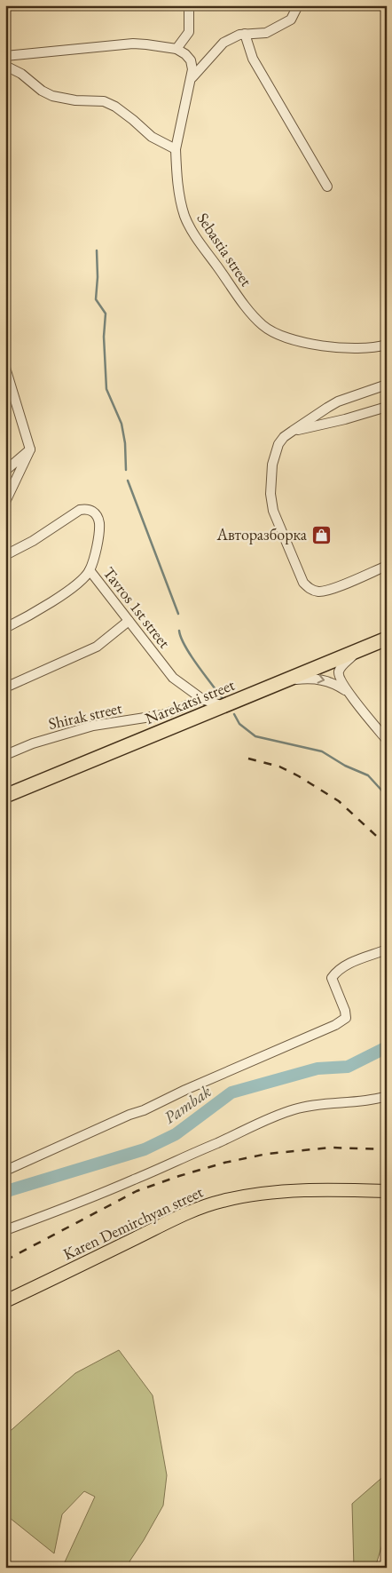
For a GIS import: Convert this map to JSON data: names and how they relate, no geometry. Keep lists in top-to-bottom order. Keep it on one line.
{"streets":{"highway":["Narekatsi street"],"main road":["Karen Demirchyan street"],"street":["Sebastia street","Tavros 1st street","Shirak street"]},"crossings":[["Tavros 1st street","Shirak street"]],"water":["Pambak"],"places":{"shop":["Авторазборка"]}}
